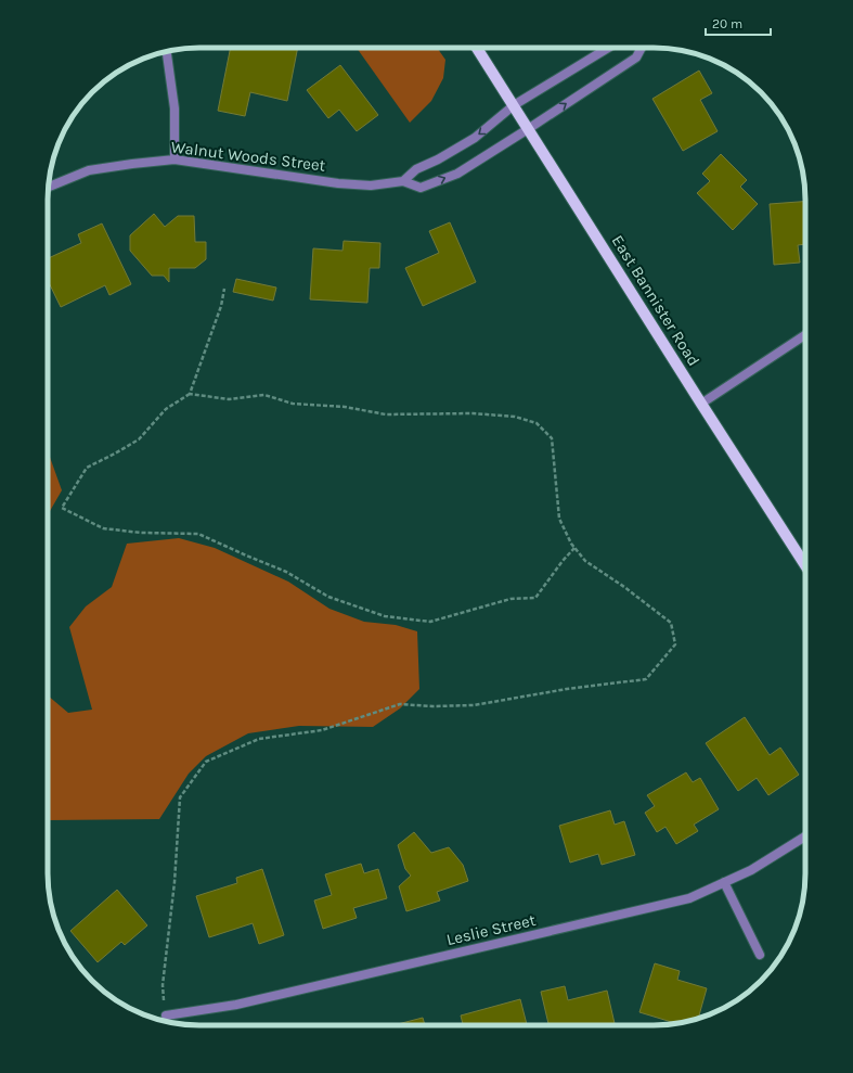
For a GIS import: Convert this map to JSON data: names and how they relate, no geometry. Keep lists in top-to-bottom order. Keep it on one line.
{"streets":{"main road":["East Bannister Road"],"street":["Walnut Woods Street","Leslie Street"]},"crossings":[["Walnut Woods Street","East Bannister Road"]],"scale_bar":"20 m"}
